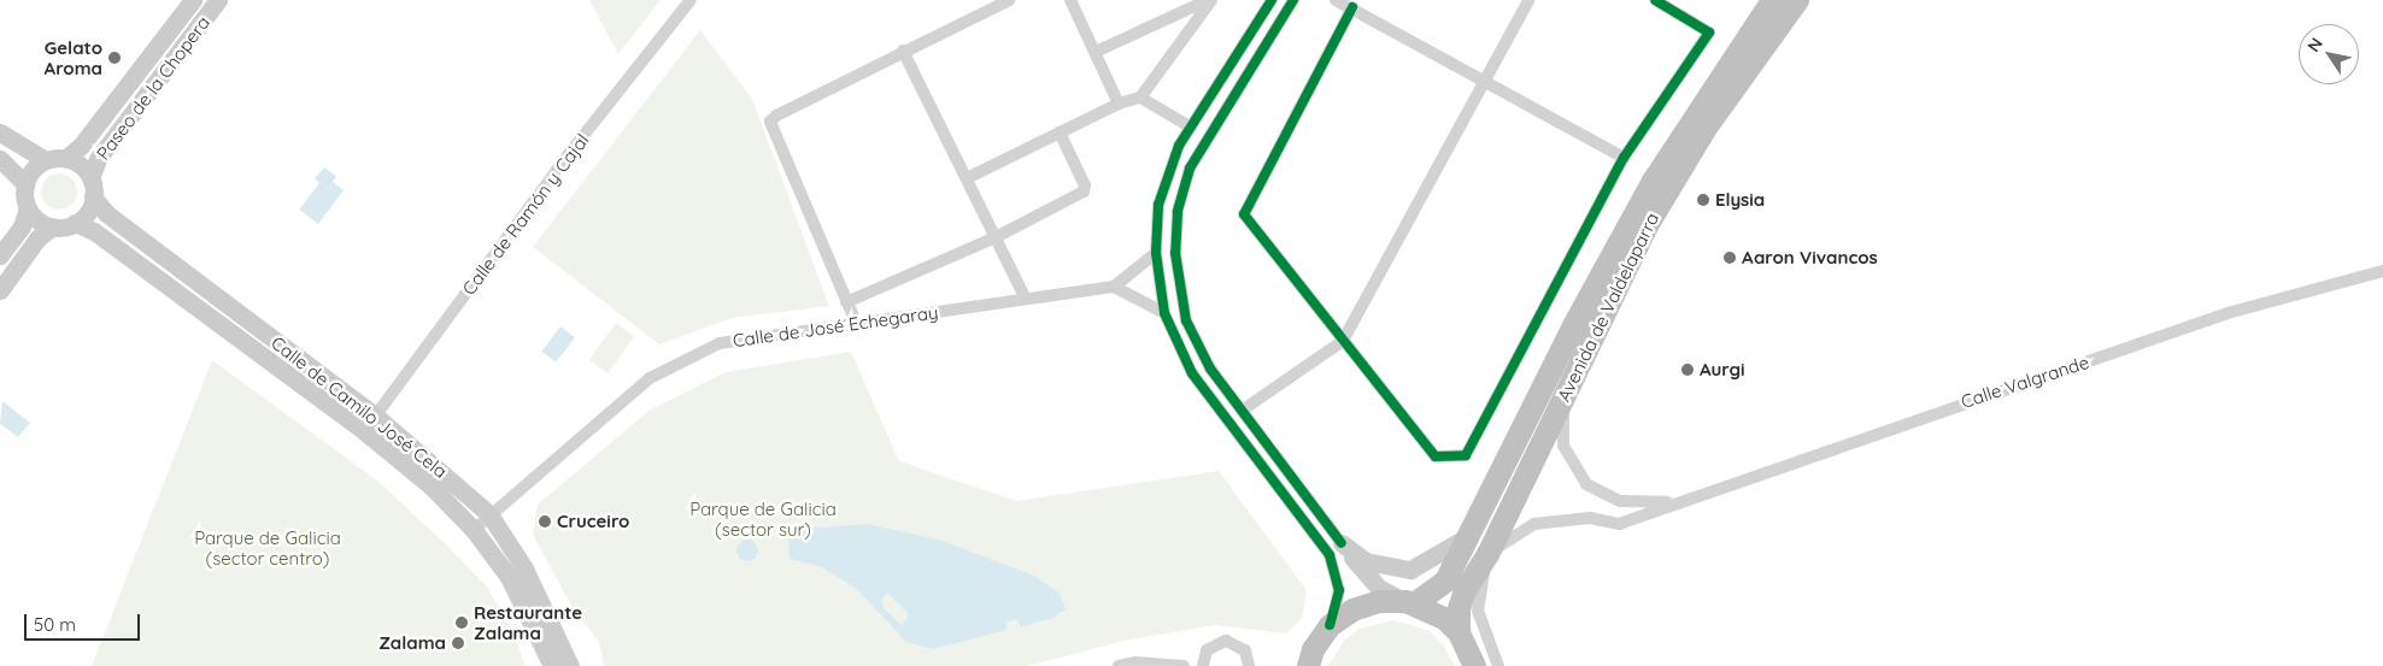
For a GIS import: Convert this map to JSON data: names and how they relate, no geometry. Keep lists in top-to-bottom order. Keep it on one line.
{"streets":{"highway":["Avenida de Valdelaparra"],"street":["Paseo de la Chopera","Calle de Ramón y Cajal","Calle de José Echegaray","Calle Valgrande","Calle de Camilo José Cela"]},"crossings":[["Paseo de la Chopera","Calle de Camilo José Cela"],["Calle de Ramón y Cajal","Calle de Camilo José Cela"],["Avenida de Valdelaparra","Calle Valgrande"],["Calle de José Echegaray","Calle de Camilo José Cela"]],"parks":["Parque de Galicia (sector sur)","Parque de Galicia (sector centro)"],"places":["Gelato Aroma","Elysia","Aaron Vivancos","Aurgi","Cruceiro","Restaurante Zalama","Zalama"],"scale_bar":"50 m","north":"top left"}
